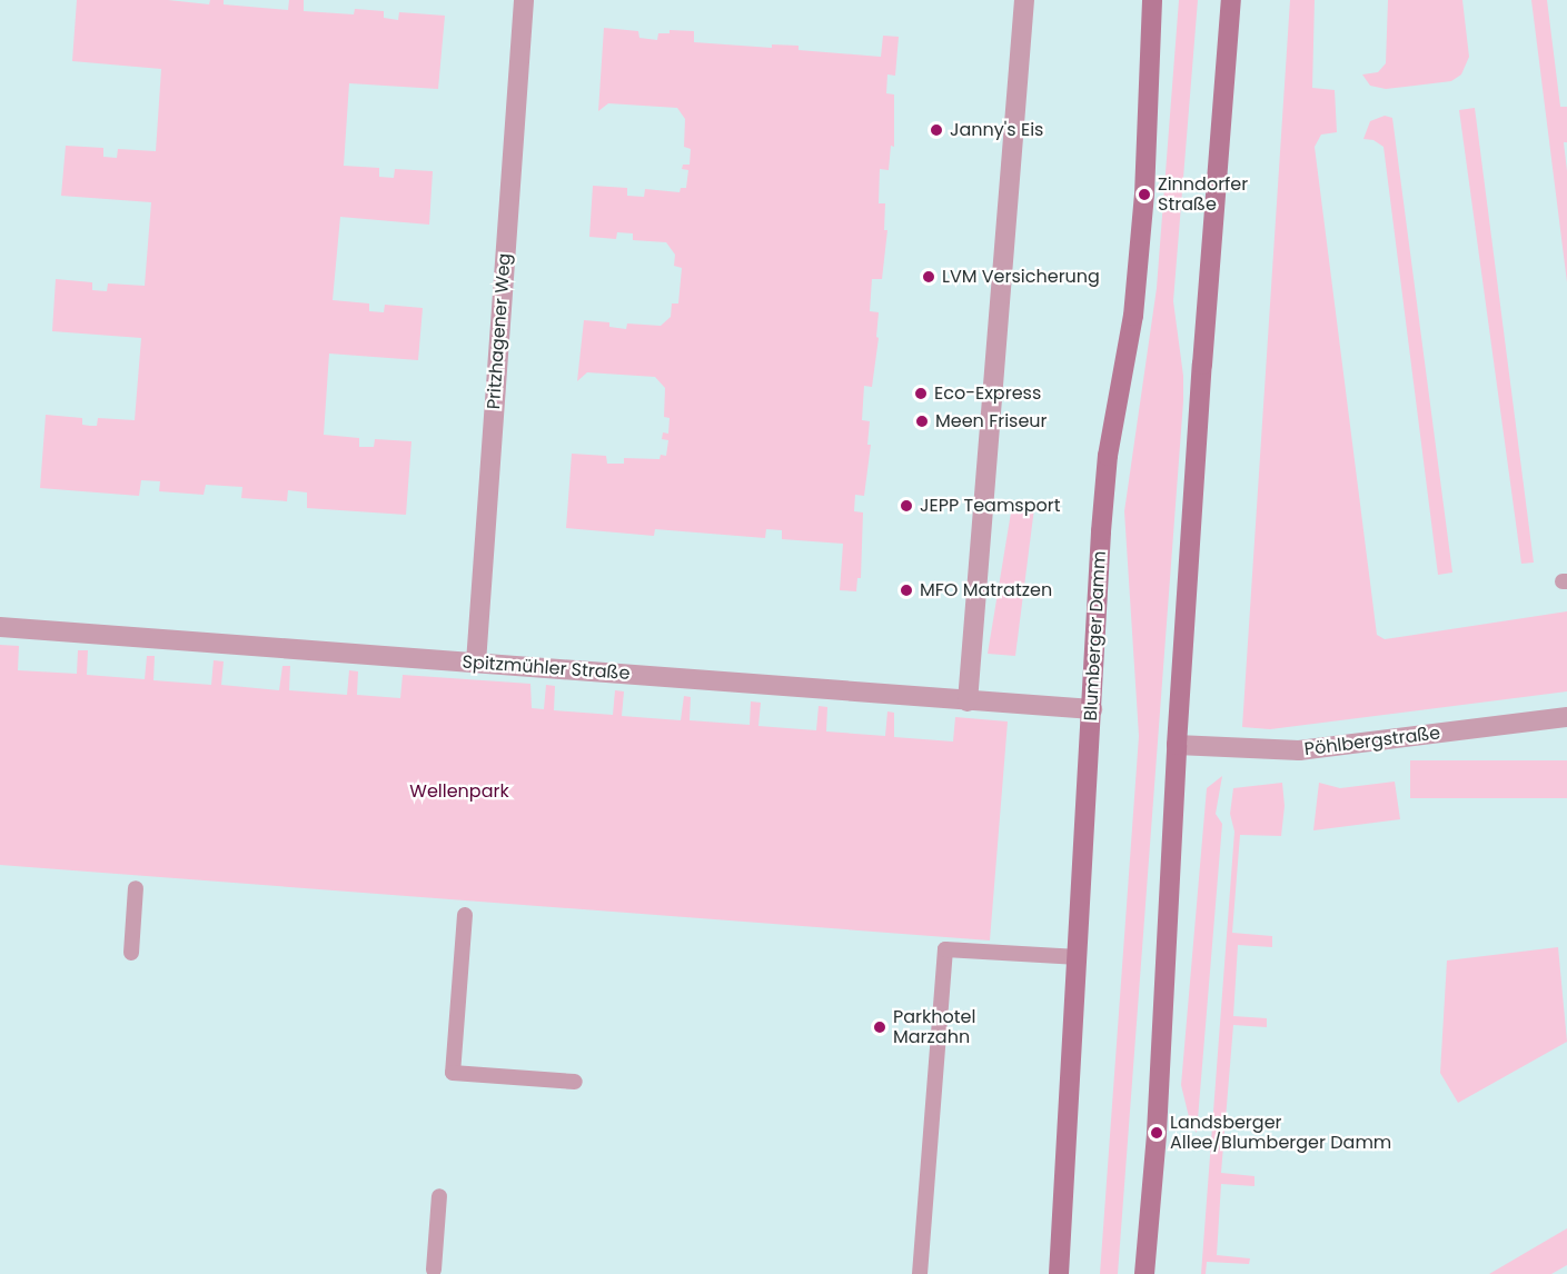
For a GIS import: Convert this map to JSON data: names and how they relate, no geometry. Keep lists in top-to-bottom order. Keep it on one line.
{"streets":{"main road":["Blumberger Damm"],"street":["Pritzhagener Weg","Spitzmühler Straße","Pöhlbergstraße"]},"crossings":[["Pritzhagener Weg","Spitzmühler Straße"],["Blumberger Damm","Spitzmühler Straße"]],"parks":["Wellenpark"],"places":["Janny's Eis","Zinndorfer Straße","LVM Versicherung","Eco-Express","Meen Friseur","JEPP Teamsport","MFO Matratzen","Parkhotel Marzahn","Landsberger Allee/Blumberger Damm"]}
